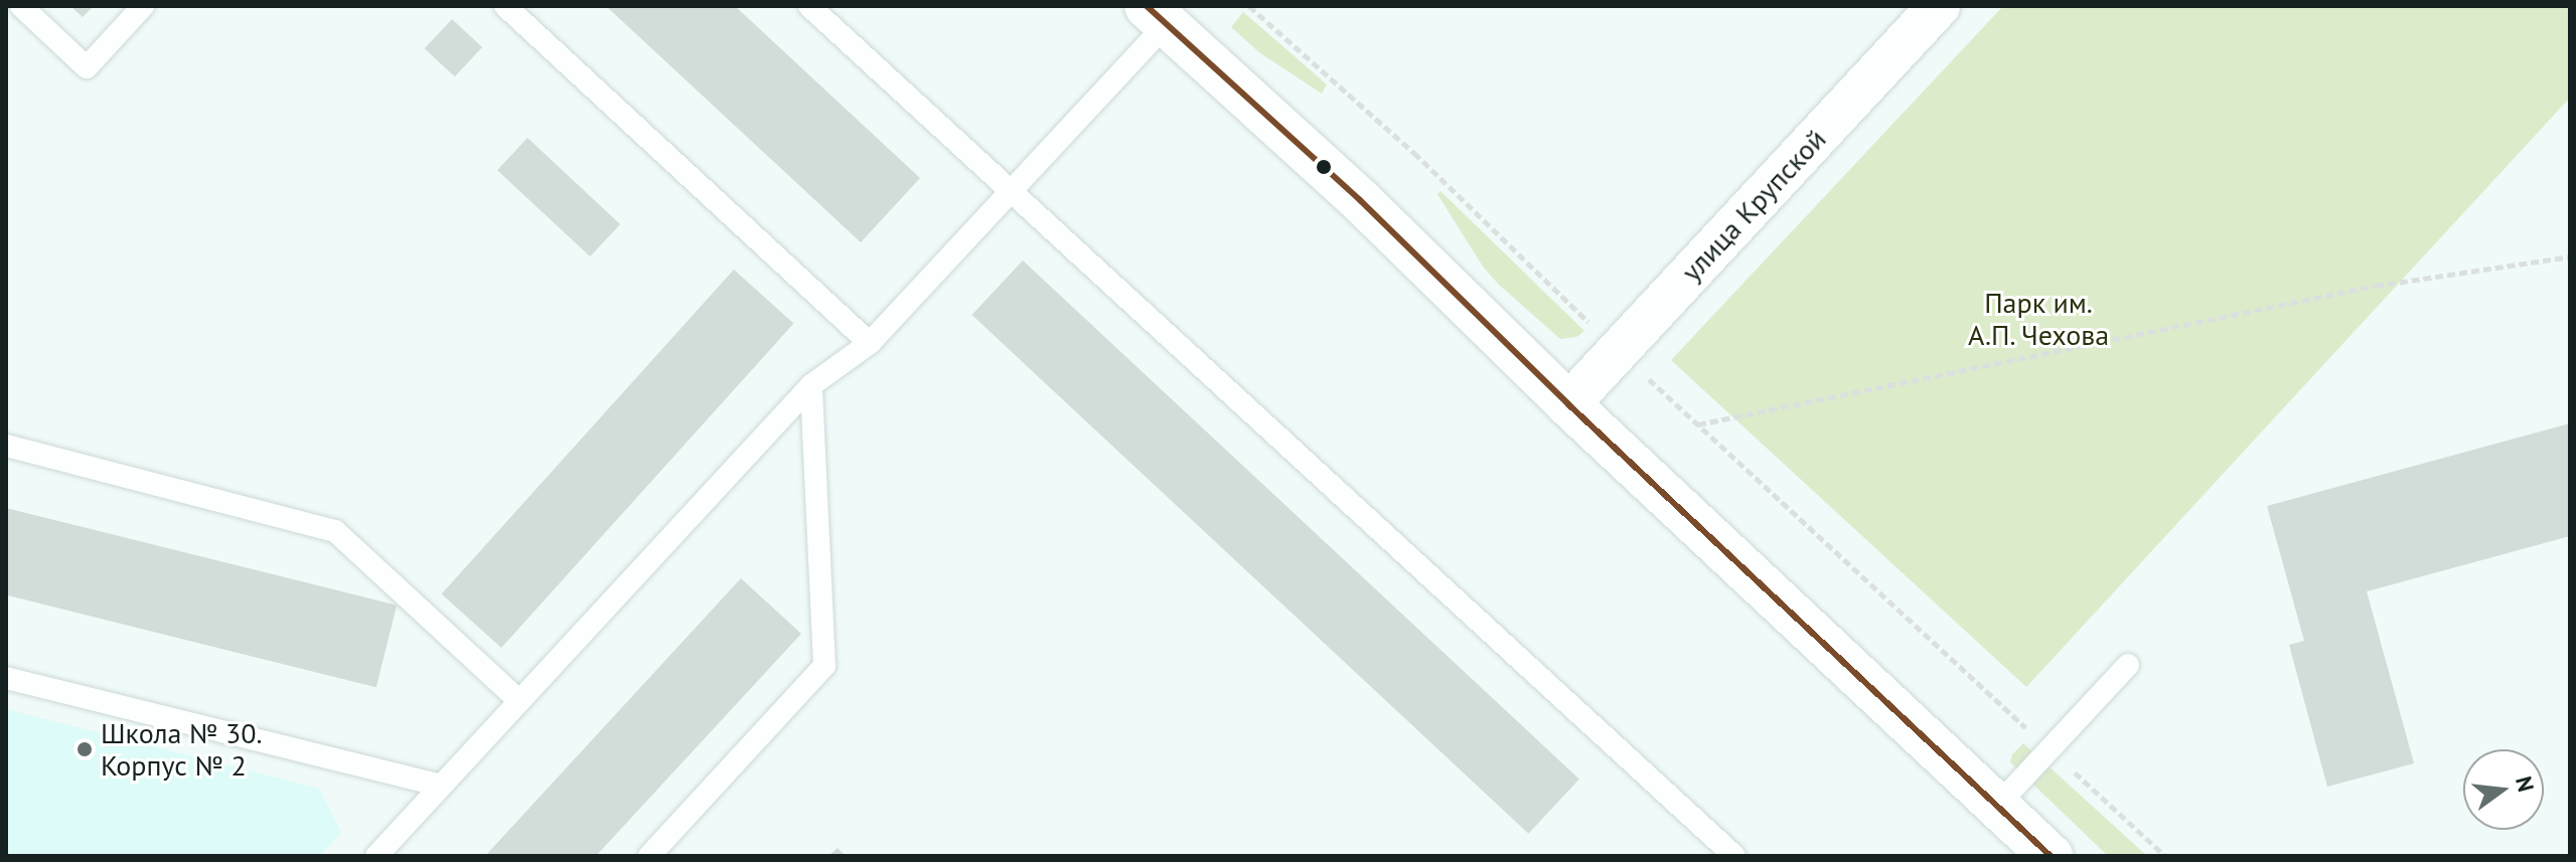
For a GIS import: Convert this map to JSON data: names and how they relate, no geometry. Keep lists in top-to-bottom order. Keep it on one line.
{"streets":{"street":["улица Крупской"]},"parks":["Парк им. А.П. Чехова"],"places":["Школа № 30. Корпус № 2"],"north":"right"}
